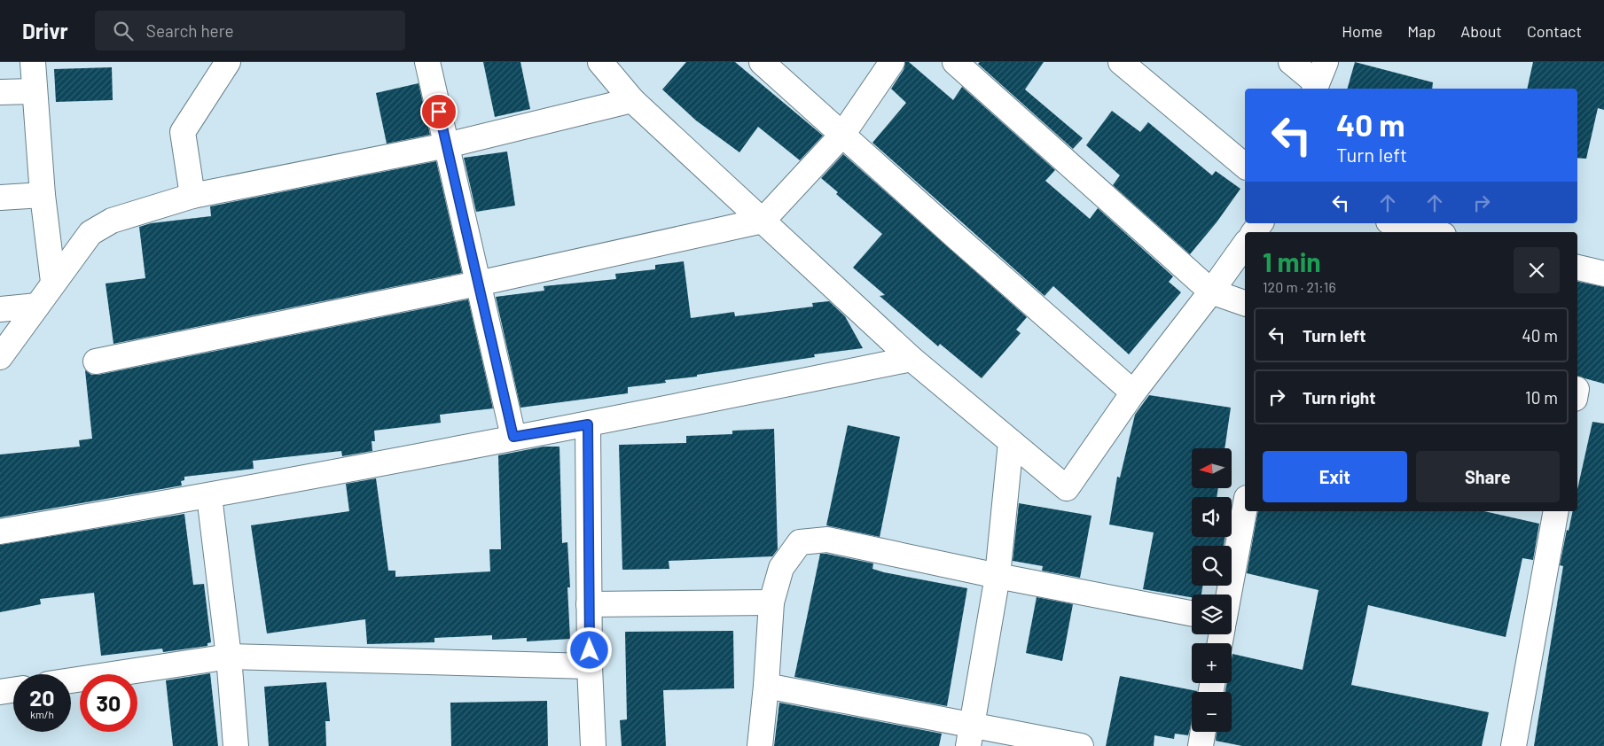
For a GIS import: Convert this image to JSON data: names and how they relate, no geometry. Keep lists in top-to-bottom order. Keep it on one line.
{"north":"left","page":{"header":"Drivr","search":"Search here","nav":["Home","Map","About","Contact"],"turn":["40 m","Turn left"],"heading":["1 min","120 m · 21:16"],"list":[{"name":"Turn left","value":"40 m"},{"name":"Turn right","value":"10 m"}],"buttons":["Exit","Share"],"map_buttons":["+","−"],"speed":"20 km/h","limit":"30"}}
